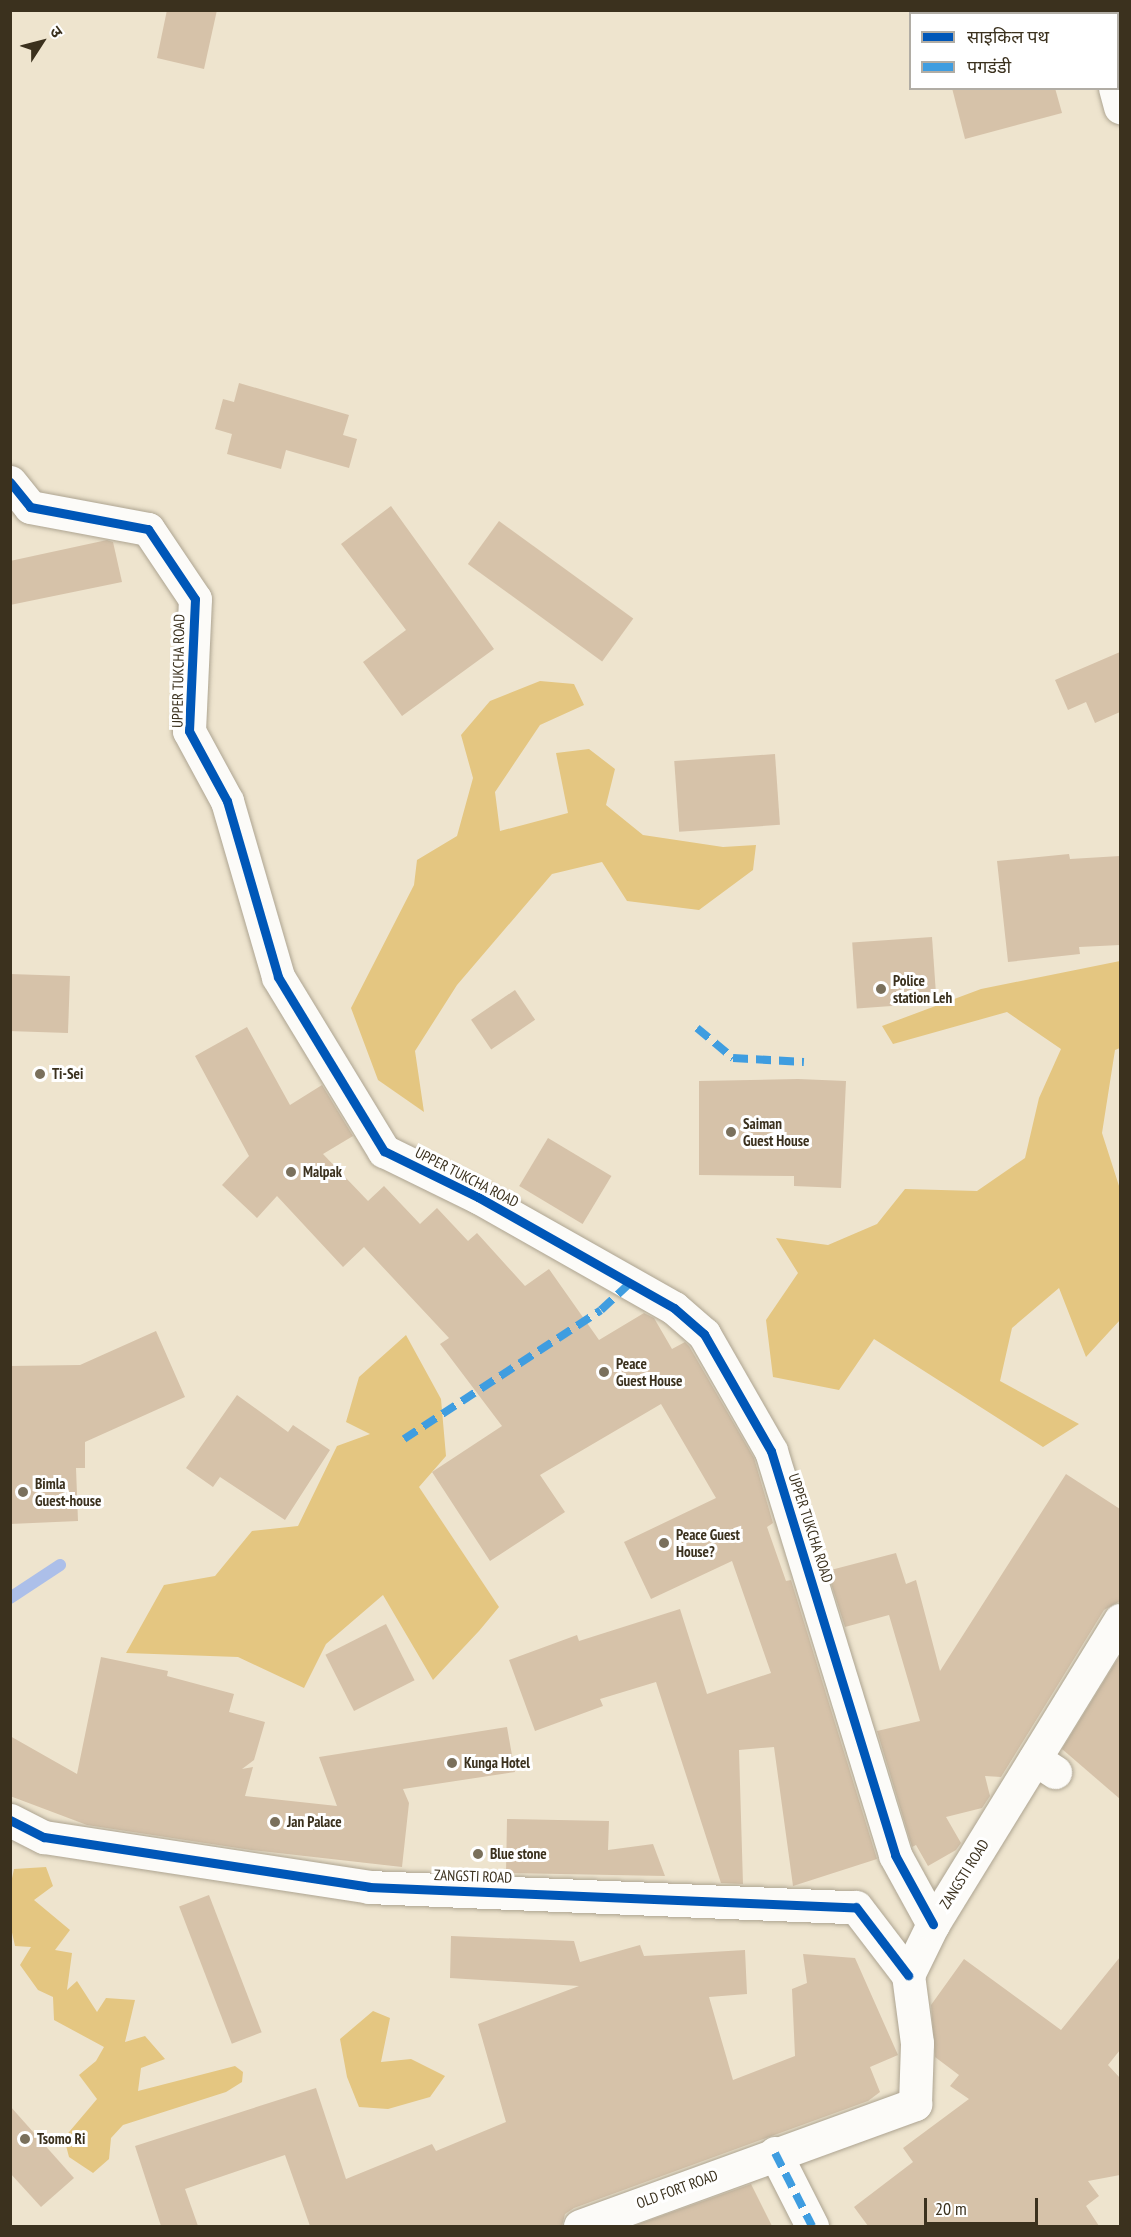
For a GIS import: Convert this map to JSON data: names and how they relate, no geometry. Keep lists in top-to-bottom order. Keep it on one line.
{"streets":{"street":["UPPER TUKCHA ROAD","ZANGSTI ROAD","OLD FORT ROAD"]},"crossings":[["UPPER TUKCHA ROAD","ZANGSTI ROAD"],["ZANGSTI ROAD","OLD FORT ROAD"]],"places":["Police station Leh","Ti-Sei","Saiman Guest House","Malpak","Peace Guest House","Bimla Guest-house","Peace Guest House?","Kunga Hotel","Jan Palace","Blue stone","Tsomo Ri"],"legend":["साइकिल पथ","पगडंडी"],"scale_bar":"20 m","north":"top right"}
